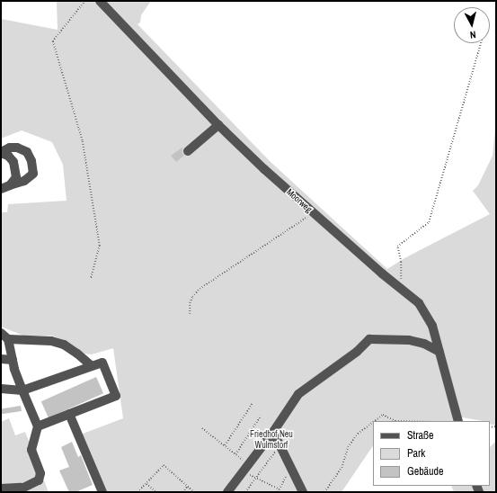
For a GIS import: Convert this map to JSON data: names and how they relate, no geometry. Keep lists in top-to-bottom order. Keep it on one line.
{"streets":{"street":["Moorweg"]},"parks":["Friedhof Neu Wulmstorf"],"legend":["Straße","Park","Gebäude"],"north":"bottom"}
